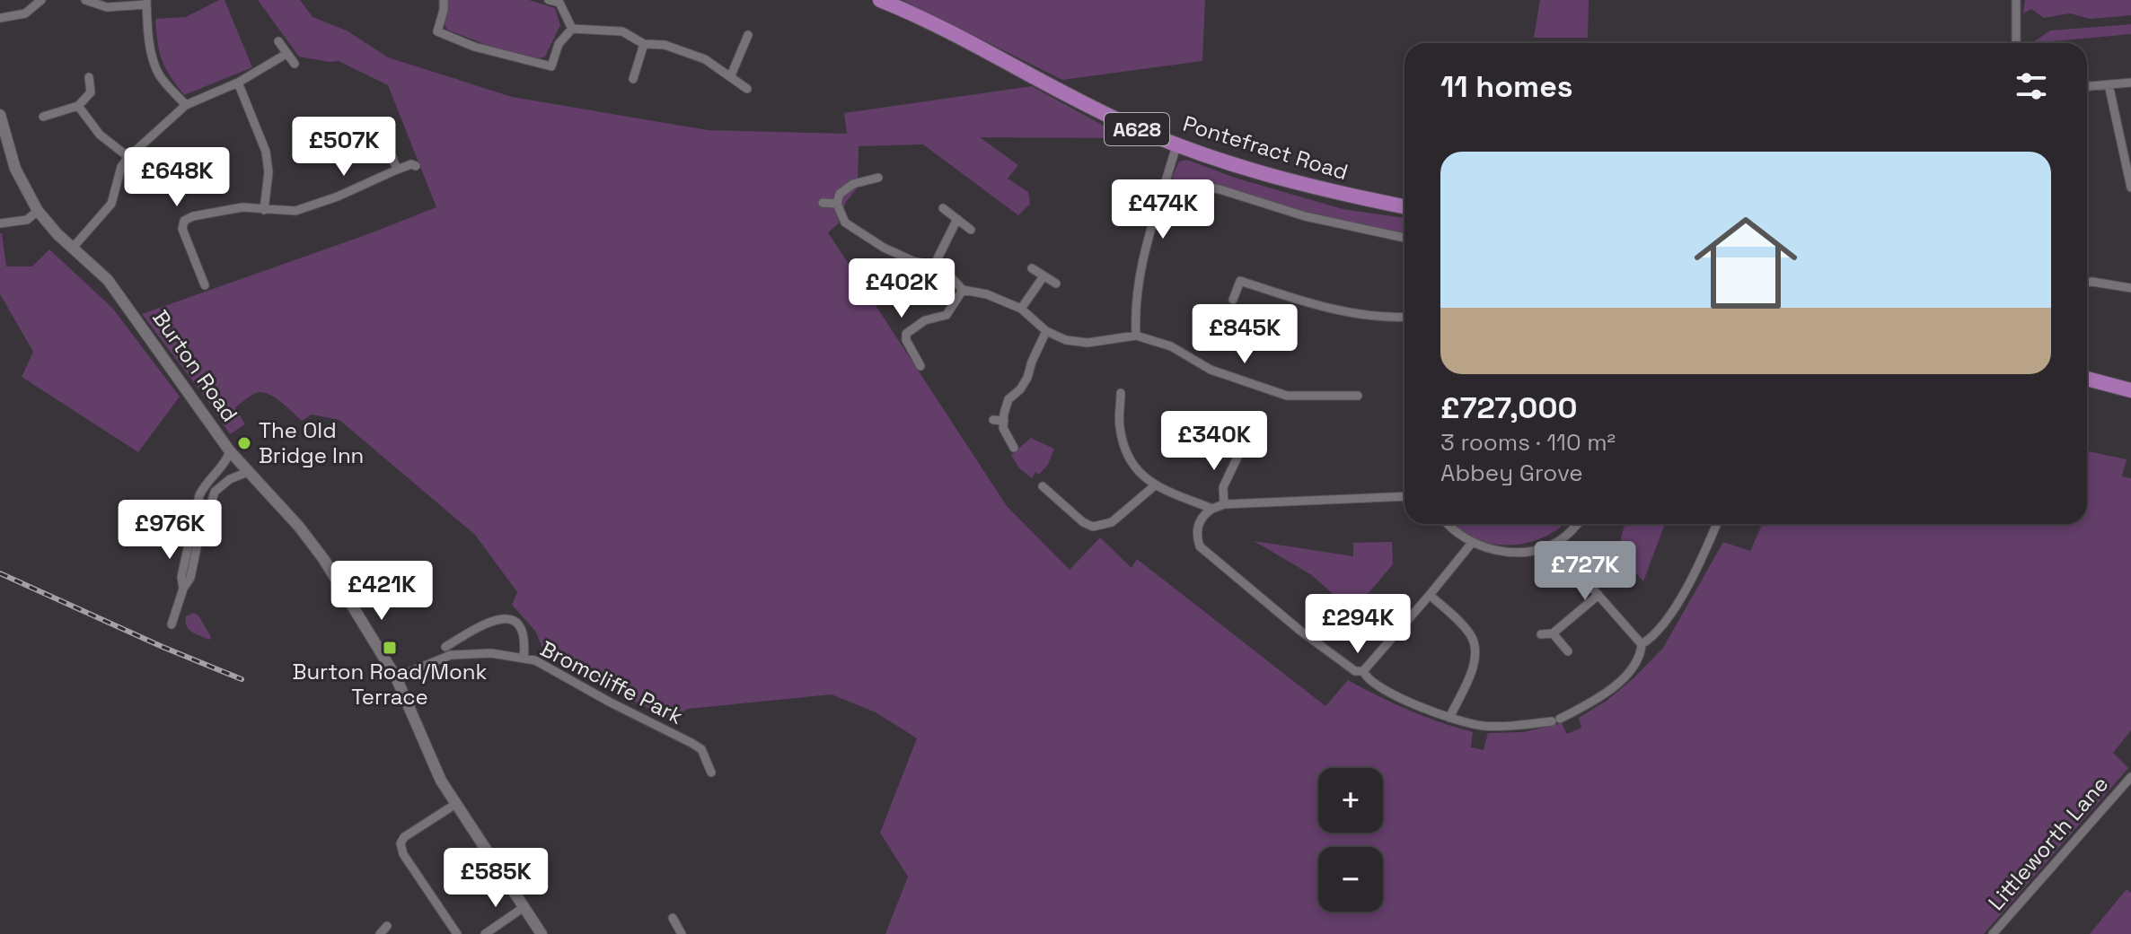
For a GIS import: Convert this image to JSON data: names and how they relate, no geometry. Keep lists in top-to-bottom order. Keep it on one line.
{"streets":{"highway":["A628","Pontefract Road"],"street":["Burton Road","Bromcliffe Park","Littleworth Lane"]},"crossings":[["Burton Road","Bromcliffe Park"]],"places":{"other":["The Old Bridge Inn"],"transit":["Burton Road/Monk Terrace"]},"page":{"heading":"11 homes","price":["£507K","£648K","£474K","£402K","£845K","£340K","£976K","£727K","£421K","£294K","£585K"],"list":[{"name":"£727,000","note":"3 rooms · 110 m² · Abbey Grove"}],"map_buttons":["+","−"]}}
